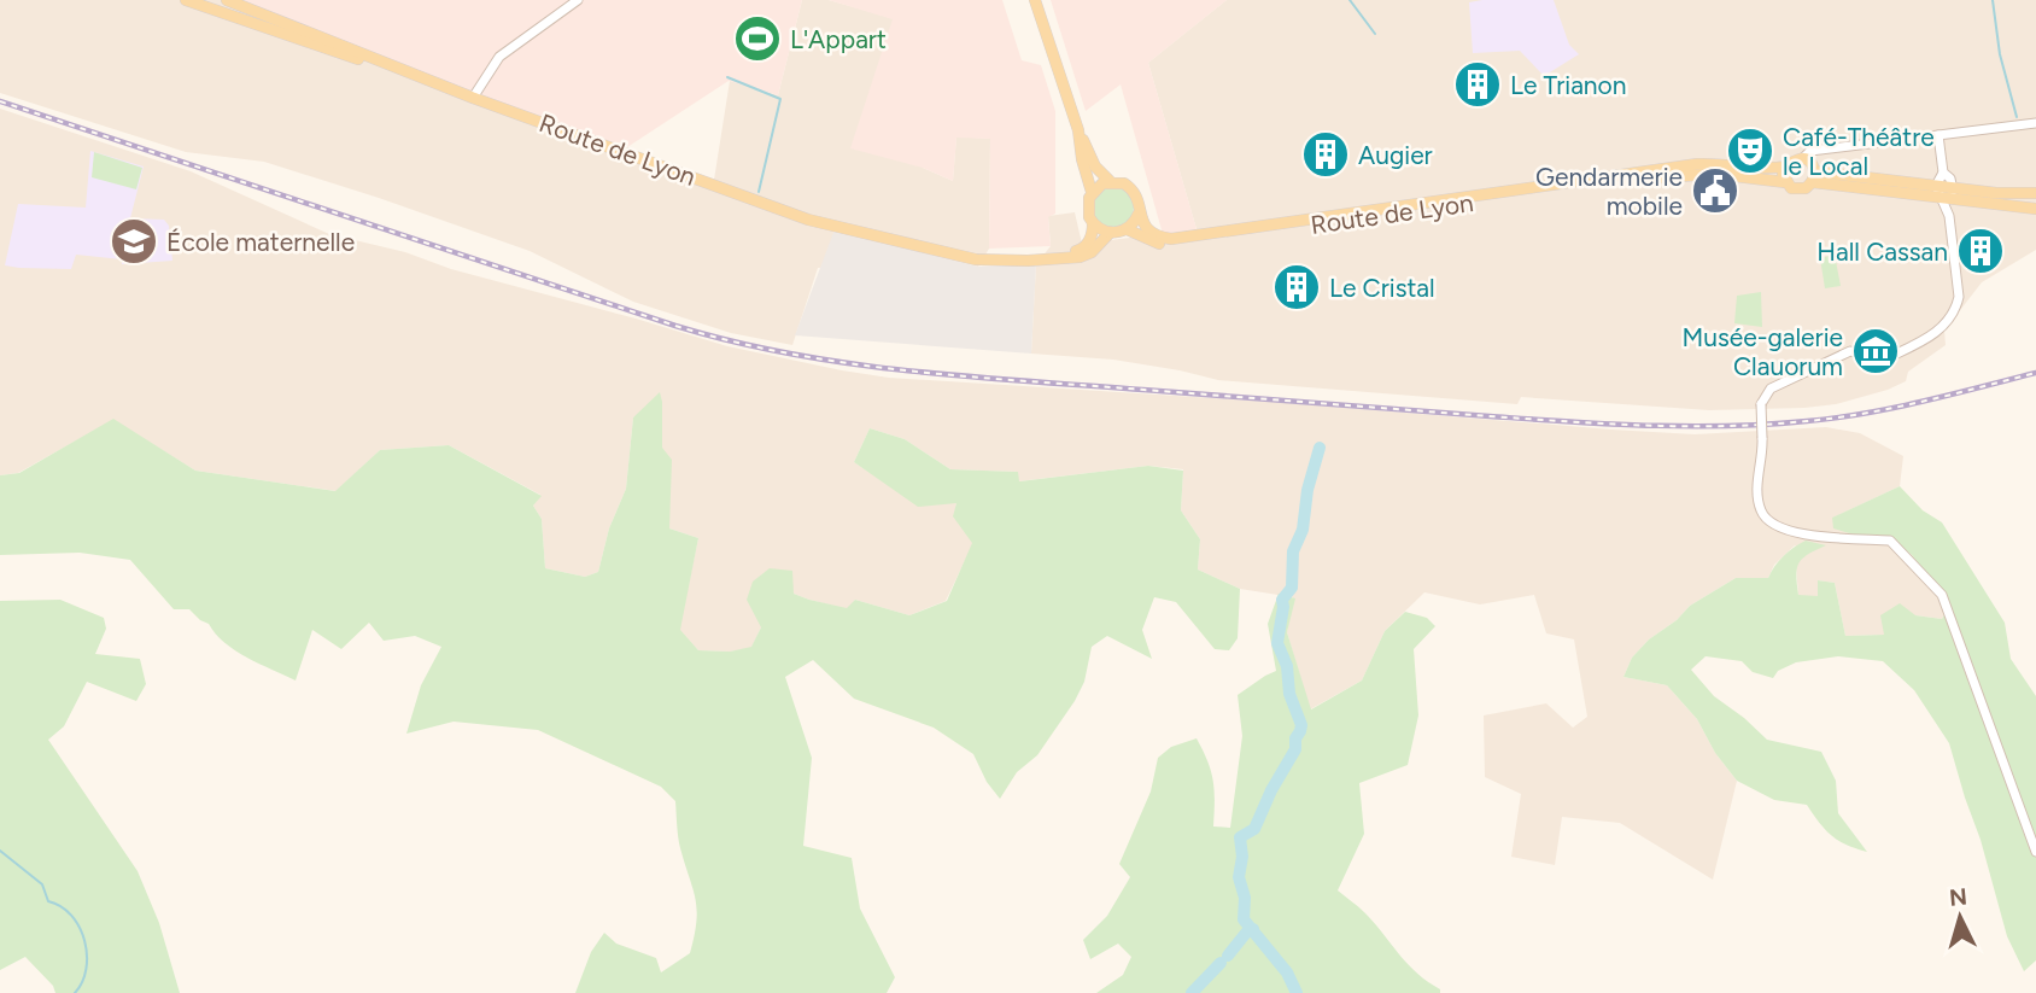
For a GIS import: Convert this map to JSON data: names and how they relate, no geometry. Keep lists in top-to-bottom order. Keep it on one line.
{"streets":{"main road":["Route de Lyon"]},"places":{"sports":["L'Appart"],"building":["Le Trianon","Augier","Hall Cassan","Le Cristal"],"theatre":["Café-Théâtre le Local"],"public building":["Gendarmerie mobile"],"school or university":["École maternelle"],"museum":["Musée-galerie Clauorum"]},"north":"top"}
